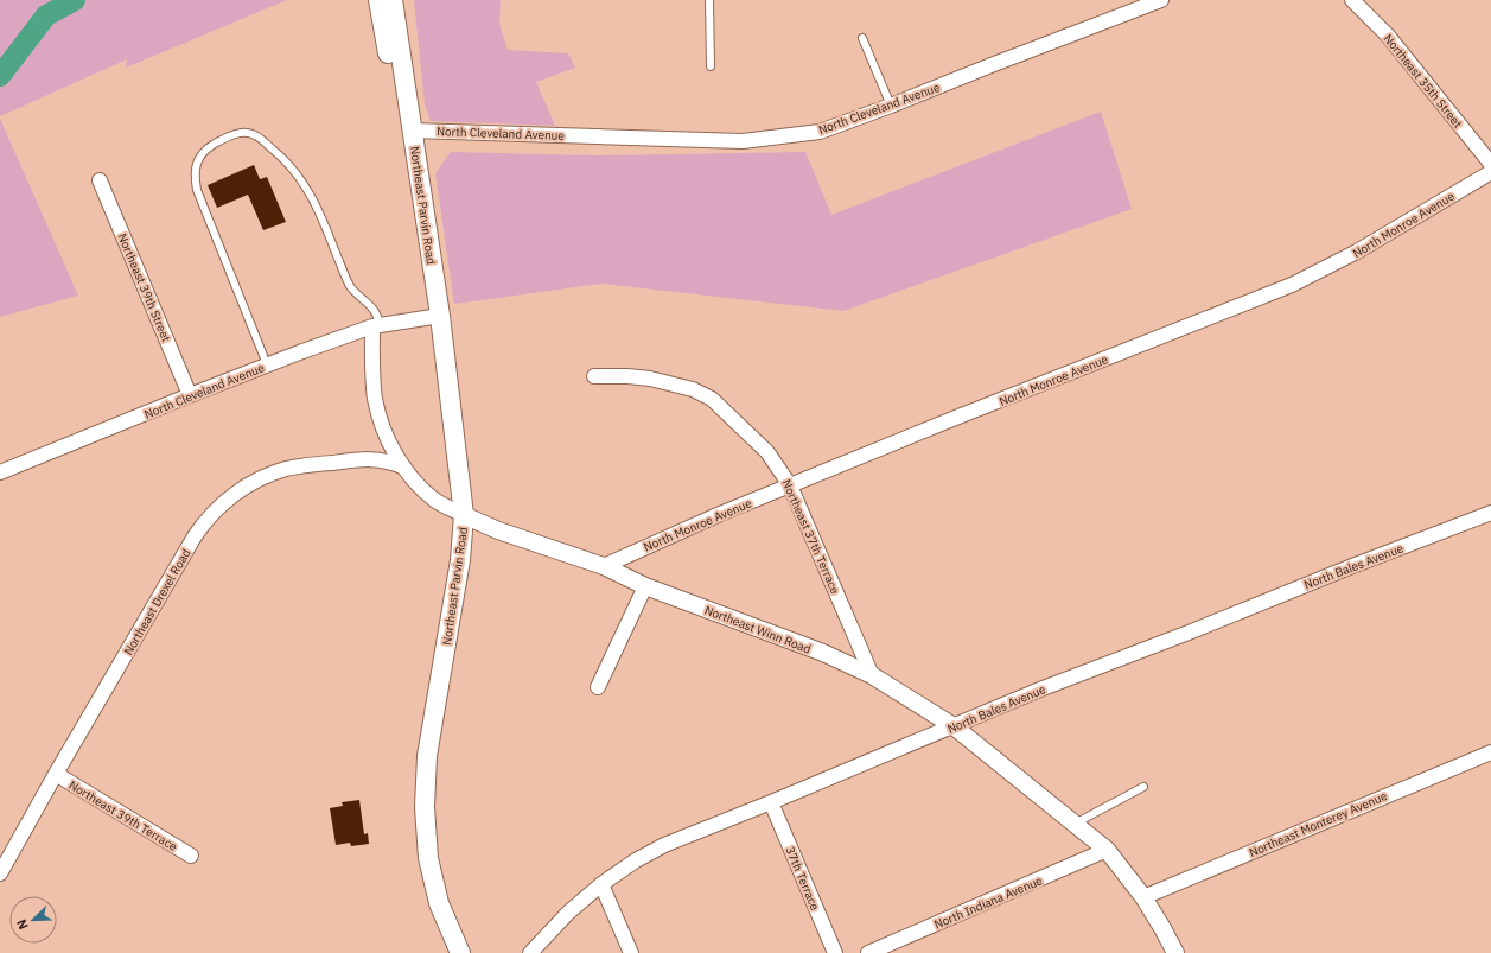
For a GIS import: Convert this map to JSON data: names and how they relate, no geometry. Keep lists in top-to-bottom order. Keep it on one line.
{"streets":{"main road":["Northeast Parvin Road"],"street":["Northeast 35th Street","North Cleveland Avenue","North Monroe Avenue","Northeast 39th Street","Northeast 37th Terrace","North Bales Avenue","Northeast Drexel Road","Northeast Winn Road","Northeast 39th Terrace","Northeast Monterey Avenue","37th Terrace","North Indiana Avenue"]},"crossings":[["North Cleveland Avenue","Northeast Parvin Road"],["North Cleveland Avenue","Northeast 39th Street"],["North Cleveland Avenue","Northeast Winn Road"],["Northeast Parvin Road","Northeast Winn Road"],["North Monroe Avenue","Northeast 37th Terrace"],["North Monroe Avenue","Northeast Winn Road"],["Northeast 37th Terrace","Northeast Winn Road"],["North Bales Avenue","Northeast Winn Road"],["North Bales Avenue","37th Terrace"],["Northeast Drexel Road","Northeast Winn Road"],["Northeast Drexel Road","Northeast 39th Terrace"],["Northeast Winn Road","Northeast Monterey Avenue"],["Northeast Winn Road","North Indiana Avenue"]],"north":"bottom left"}
